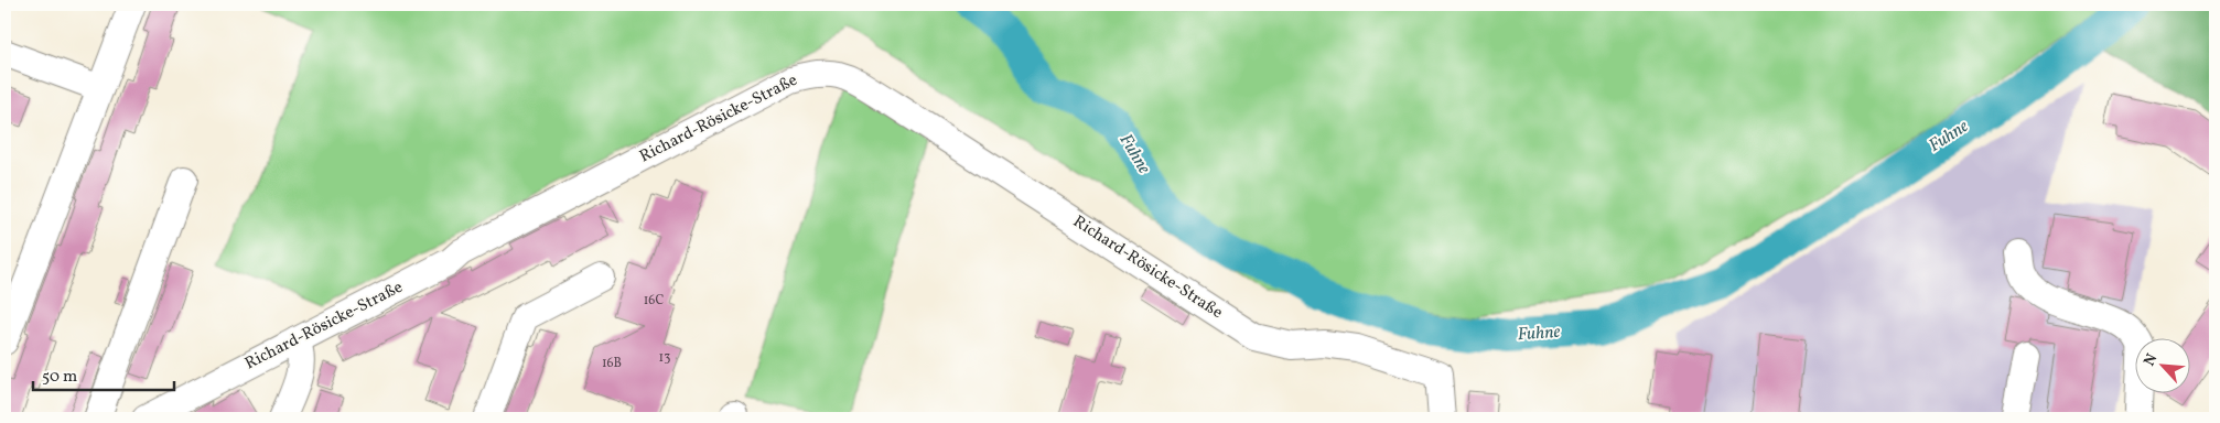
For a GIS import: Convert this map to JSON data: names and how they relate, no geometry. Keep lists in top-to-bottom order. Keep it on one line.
{"streets":{"street":["Richard-Rösicke-Straße"]},"water":["Fuhne"],"house_numbers":["16C","13","16B"],"scale_bar":"50 m","north":"top left"}
